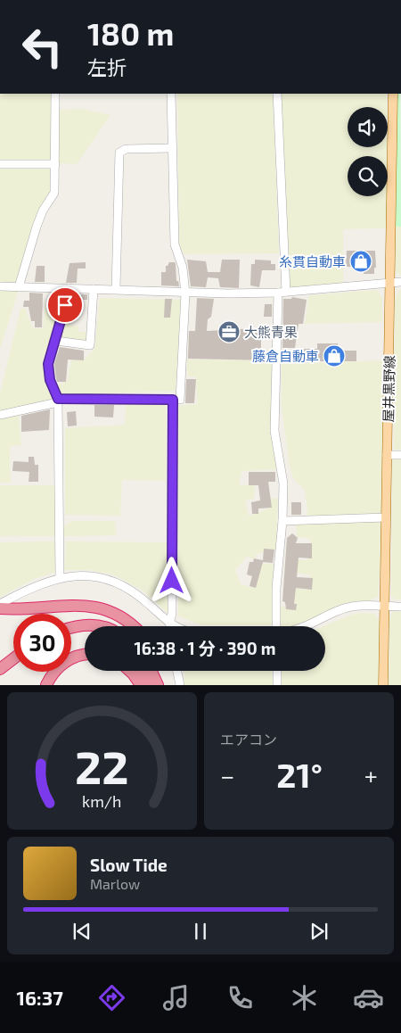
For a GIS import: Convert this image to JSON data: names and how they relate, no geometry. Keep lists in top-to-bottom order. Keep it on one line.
{"streets":{"main road":["屋井黒野線"]},"places":{"shop":["糸貫自動車","藤倉自動車"],"office":["大熊青果"]},"page":{"turn":["180 m","左折"],"limit":"30","trip":"16:38 · 1 分 · 390 m","tile":"エアコン","heat":["−","21°","+"],"song":["Slow Tide","Marlow"],"tabs":"16:37","gauge":["22","km/h"]}}
